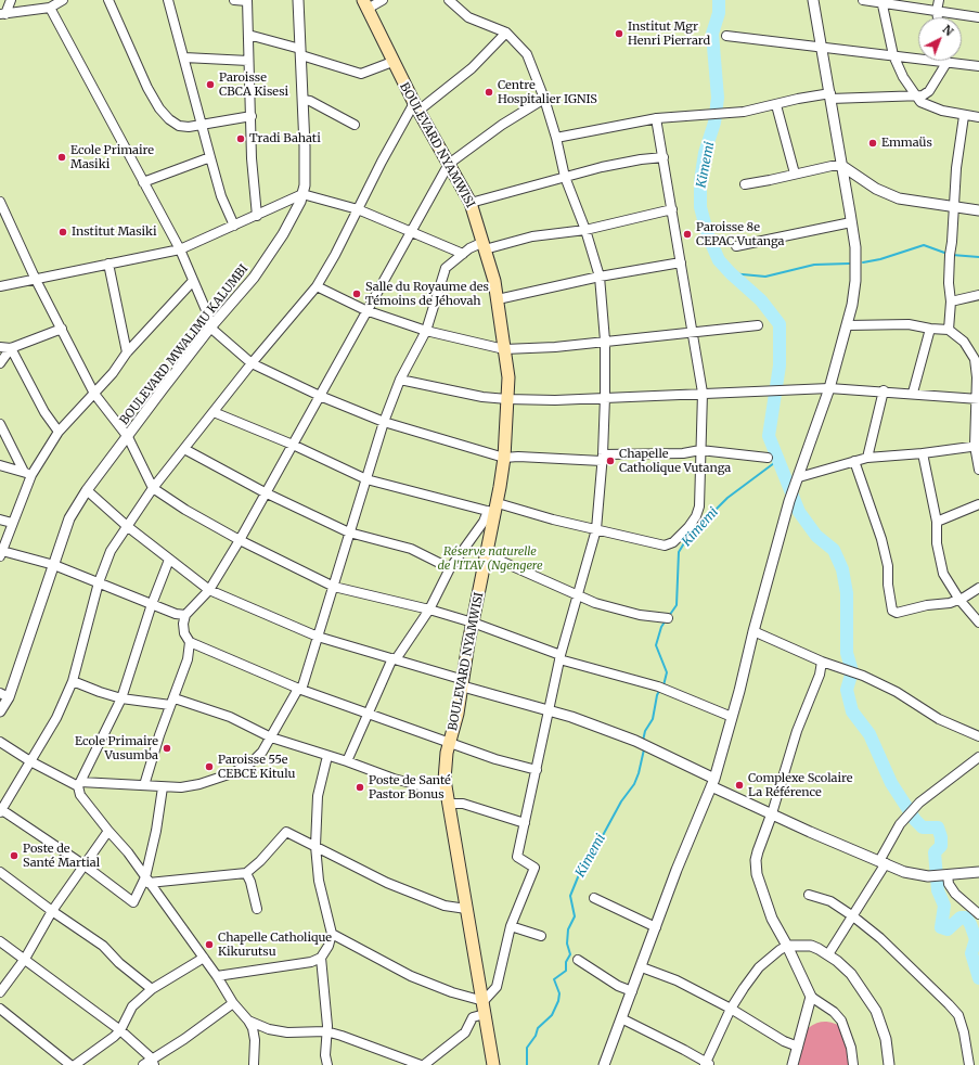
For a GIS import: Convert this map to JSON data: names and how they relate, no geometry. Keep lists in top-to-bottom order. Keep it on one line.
{"streets":{"main road":["BOULEVARD NYAMWISI"],"street":["BOULEVARD MWALIMU KALUMBI"]},"water":["Kimemi"],"parks":["Réserve naturelle de l'ITAV (Ngengere"],"places":["Institut Mgr Henri Pierrard","Paroisse CBCA Kisesi","Centre Hospitalier IGNIS","Tradi Bahati","Emmaüs","Ecole Primaire Masiki","Institut Masiki","Paroisse 8e CEPAC Vutanga","Salle du Royaume des Témoins de Jéhovah","Chapelle Catholique Vutanga","Ecole Primaire Vusumba","Paroisse 55e CEBCE Kitulu","Complexe Scolaire La Référence","Poste de Santé Pastor Bonus","Poste de Santé Martial","Chapelle Catholique Kikurutsu"],"north":"top right"}
